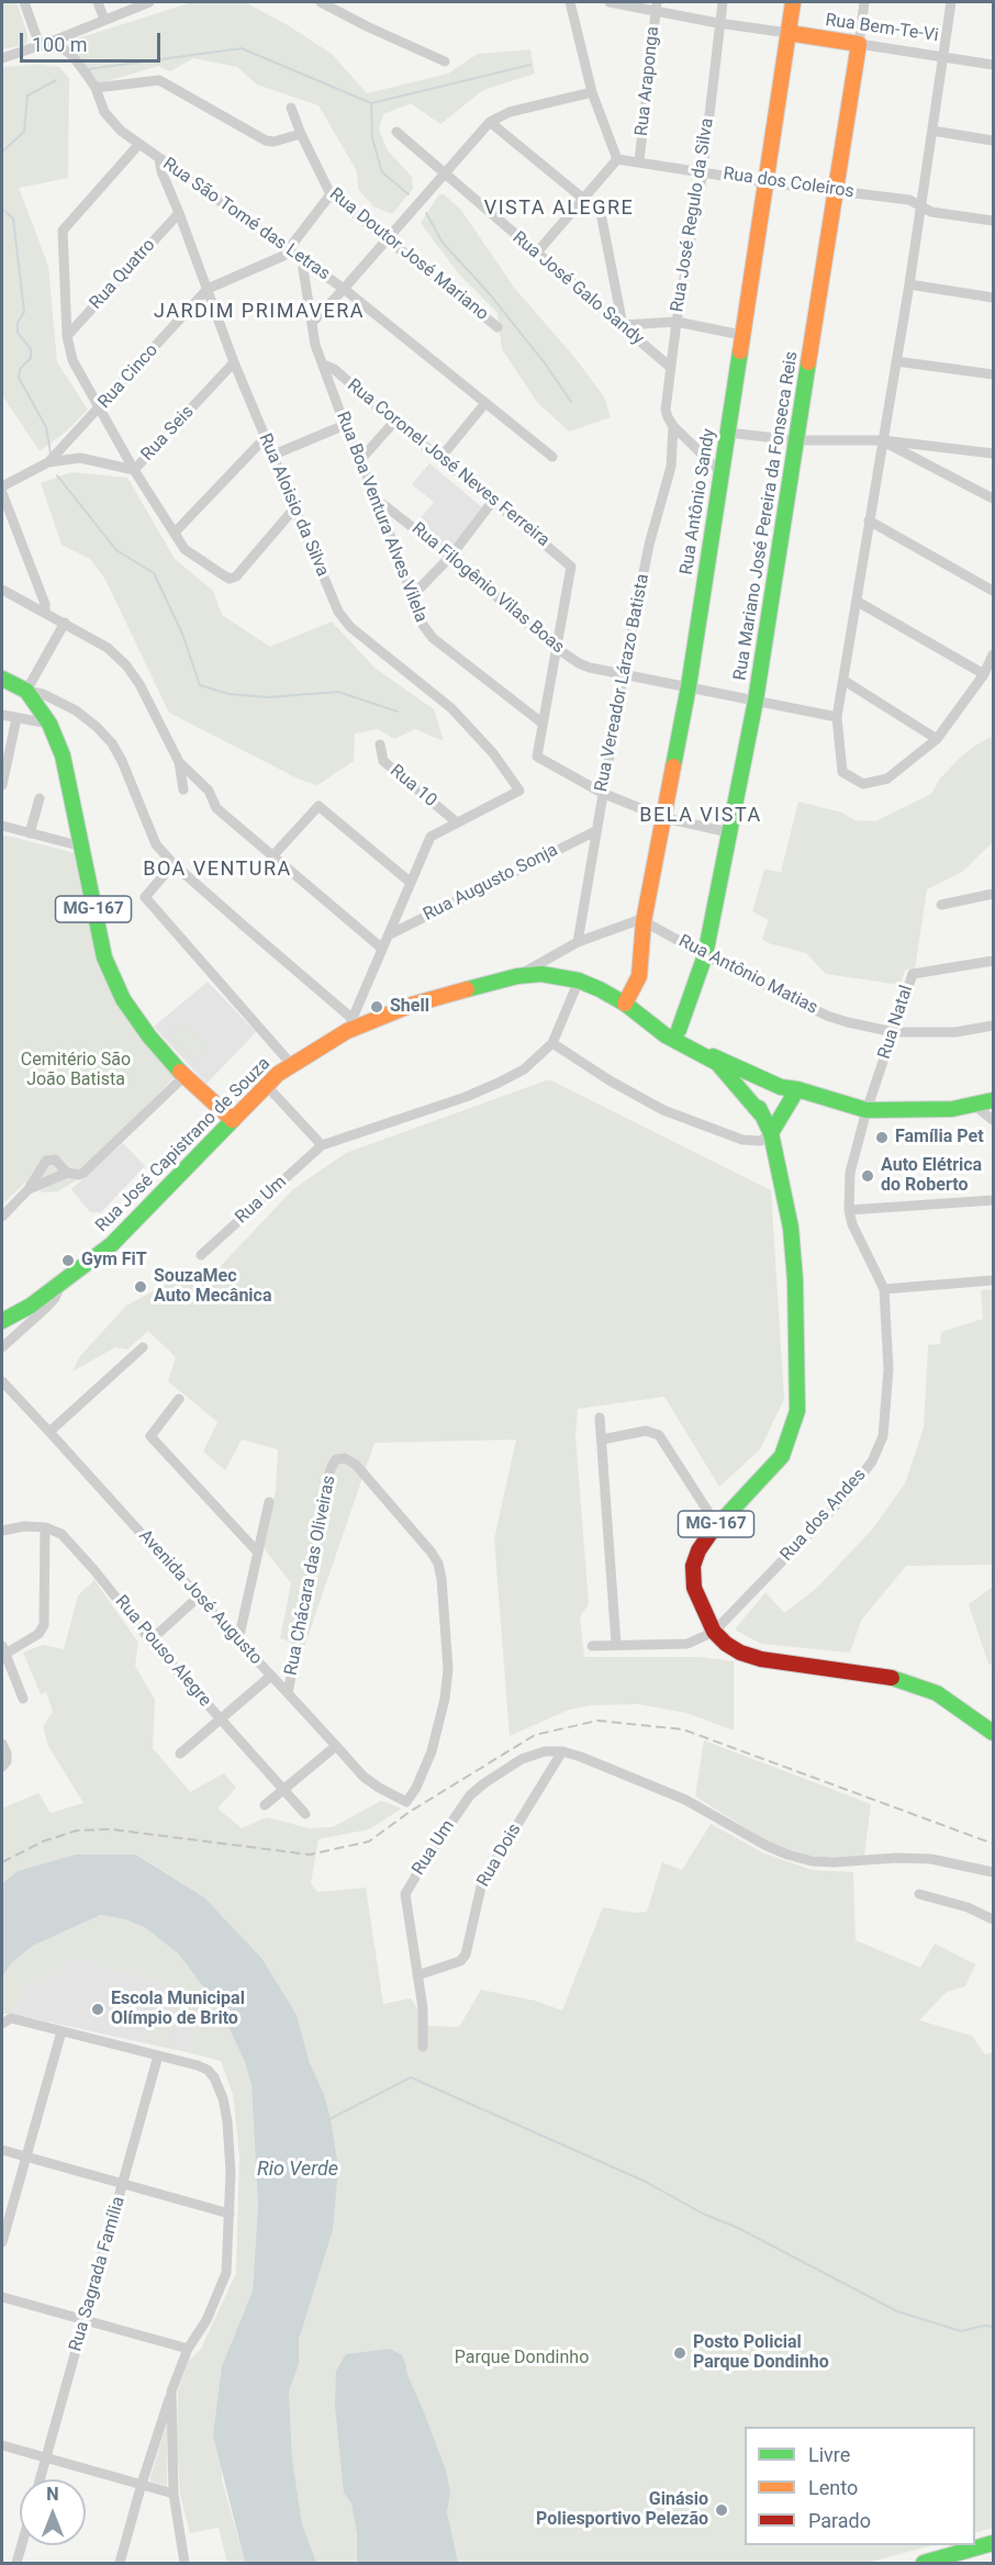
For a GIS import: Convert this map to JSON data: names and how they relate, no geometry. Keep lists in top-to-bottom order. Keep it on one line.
{"streets":{"main road":["Rua Bem-Te-Vi","Rua Antônio Sandy","Rua Mariano José Pereira da Fonseca Reis","MG-167","Rua José Capistrano de Souza"],"street":["Rua Araponga","Rua dos Coleiros","Rua José Regulo da Silva","Rua São Tomé das Letras","Rua Doutor José Mariano","Rua Quatro","Rua José Galo Sandy","Rua Cinco","Rua Seis","Rua Coronel José Neves Ferreira","Rua Aloisio da Silva","Rua Boa Ventura Alves Vilela","Rua Filogênio Vilas Boas","Rua Vereador Lárazo Batista","Rua 10","Rua Augusto Sonja","Rua Antônio Matias","Rua Natal","Rua Um","Rua dos Andes","Rua Chácara das Oliveiras","Avenida José Augusto","Rua Pouso Alegre","Rua Dois","Rua Sagrada Família"]},"crossings":[["Rua Bem-Te-Vi","Rua Araponga"],["Rua Bem-Te-Vi","Rua José Regulo da Silva"],["Rua Bem-Te-Vi","Rua Antônio Sandy"],["Rua Bem-Te-Vi","Rua Mariano José Pereira da Fonseca Reis"],["Rua Araponga","Rua dos Coleiros"],["Rua dos Coleiros","Rua José Regulo da Silva"],["Rua dos Coleiros","Rua Antônio Sandy"],["Rua dos Coleiros","Rua Mariano José Pereira da Fonseca Reis"],["Rua José Regulo da Silva","Rua José Galo Sandy"],["Rua José Regulo da Silva","Rua Vereador Lárazo Batista"],["Rua São Tomé das Letras","Rua Aloisio da Silva"],["Rua São Tomé das Letras","Rua Boa Ventura Alves Vilela"],["Rua Quatro","Rua Aloisio da Silva"],["Rua Cinco","Rua Seis"],["Rua Cinco","Rua Aloisio da Silva"],["Rua Seis","Rua Aloisio da Silva"],["Rua Coronel José Neves Ferreira","Rua Boa Ventura Alves Vilela"],["Rua Coronel José Neves Ferreira","Rua Filogênio Vilas Boas"],["Rua Antônio Sandy","Rua Filogênio Vilas Boas"],["Rua Antônio Sandy","Rua Antônio Matias"],["Rua Antônio Sandy","Rua José Capistrano de Souza"],["Rua Aloisio da Silva","Rua 10"],["Rua Mariano José Pereira da Fonseca Reis","Rua Filogênio Vilas Boas"],["Rua Mariano José Pereira da Fonseca Reis","Rua Antônio Matias"],["Rua Mariano José Pereira da Fonseca Reis","Rua José Capistrano de Souza"],["Rua Boa Ventura Alves Vilela","Rua Filogênio Vilas Boas"],["Rua Filogênio Vilas Boas","Rua Vereador Lárazo Batista"],["Rua Vereador Lárazo Batista","Rua Augusto Sonja"],["MG-167","Rua José Capistrano de Souza"],["MG-167","Rua dos Andes"],["Rua Antônio Matias","Rua Natal"],["Rua Natal","Rua José Capistrano de Souza"],["Rua Natal","Rua dos Andes"],["Rua José Capistrano de Souza","Rua dos Andes"],["Rua Um","Rua Dois"],["Rua Chácara das Oliveiras","Avenida José Augusto"]],"districts":["VISTA ALEGRE","JARDIM PRIMAVERA","BELA VISTA","BOA VENTURA"],"water":["Rio Verde"],"parks":["Cemitério São João Batista","Parque Dondinho"],"places":["Shell","Família Pet","Auto Elétrica do Roberto","Gym FiT","SouzaMec Auto Mecânica","Escola Municipal Olímpio de Brito","Posto Policial Parque Dondinho","Ginásio Poliesportivo Pelezão"],"legend":["Livre","Lento","Parado"],"scale_bar":"100 m","north":"top"}
